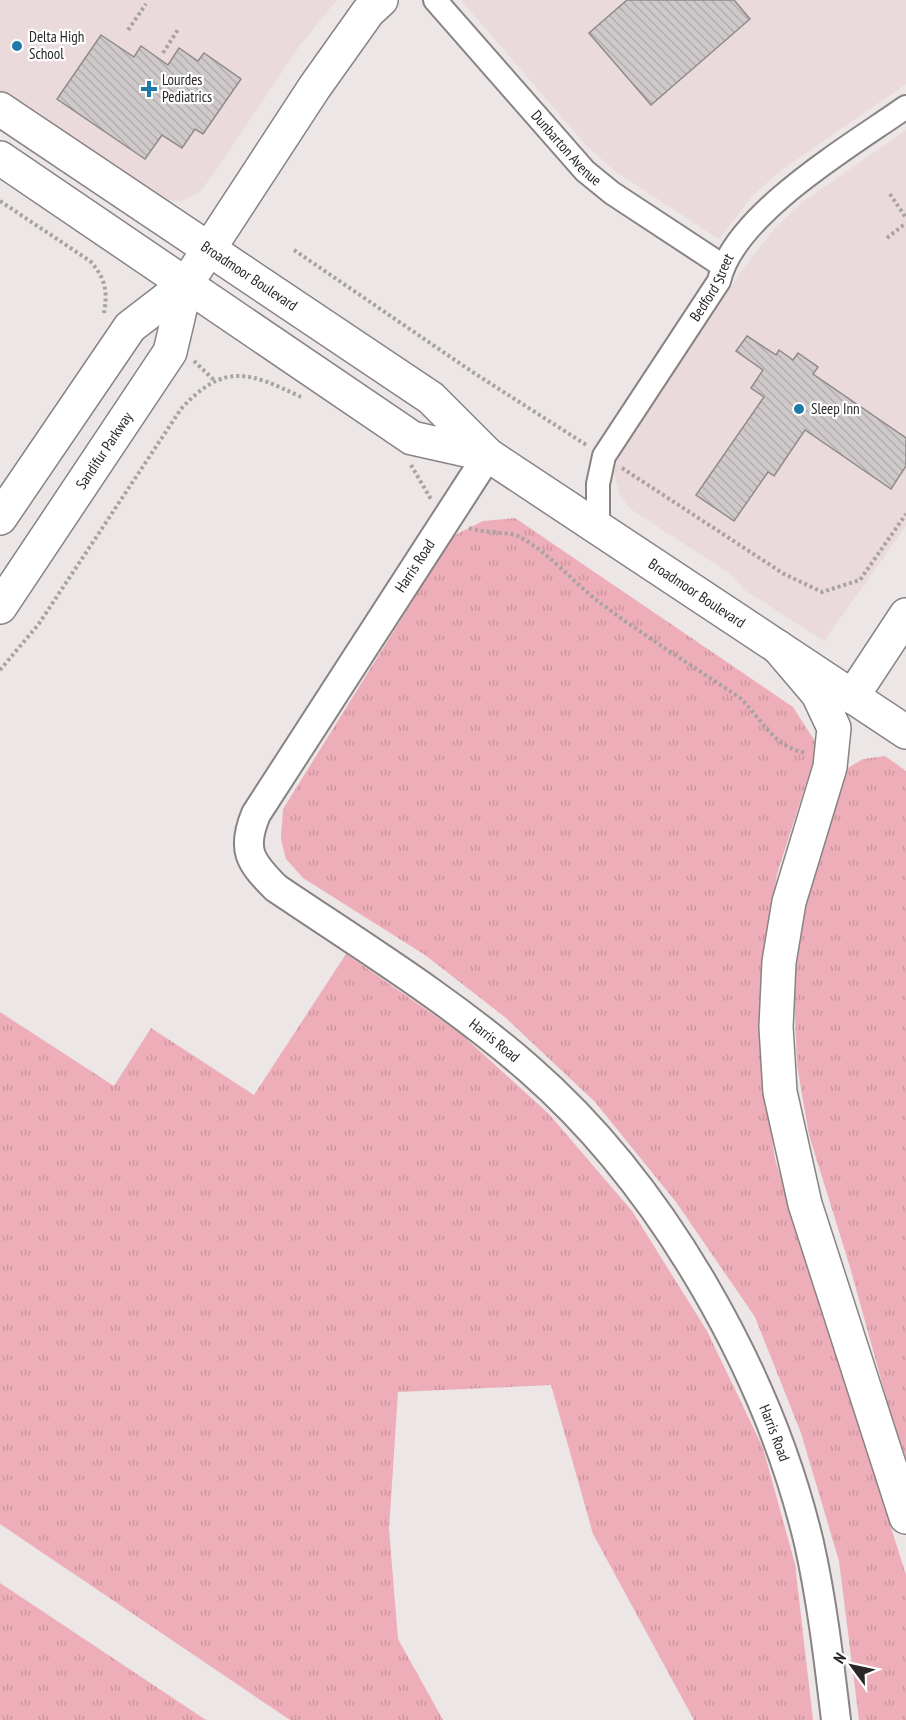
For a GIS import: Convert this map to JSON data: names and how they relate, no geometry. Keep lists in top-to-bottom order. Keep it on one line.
{"streets":{"main road":["Broadmoor Boulevard","Sandifur Parkway"],"street":["Dunbarton Avenue","Bedford Street","Harris Road"]},"crossings":[["Dunbarton Avenue","Bedford Street"],["Broadmoor Boulevard","Bedford Street"],["Broadmoor Boulevard","Sandifur Parkway"],["Broadmoor Boulevard","Harris Road"]],"places":{"other":["Delta High School","Sleep Inn"],"health":["Lourdes Pediatrics"]},"north":"top left"}
